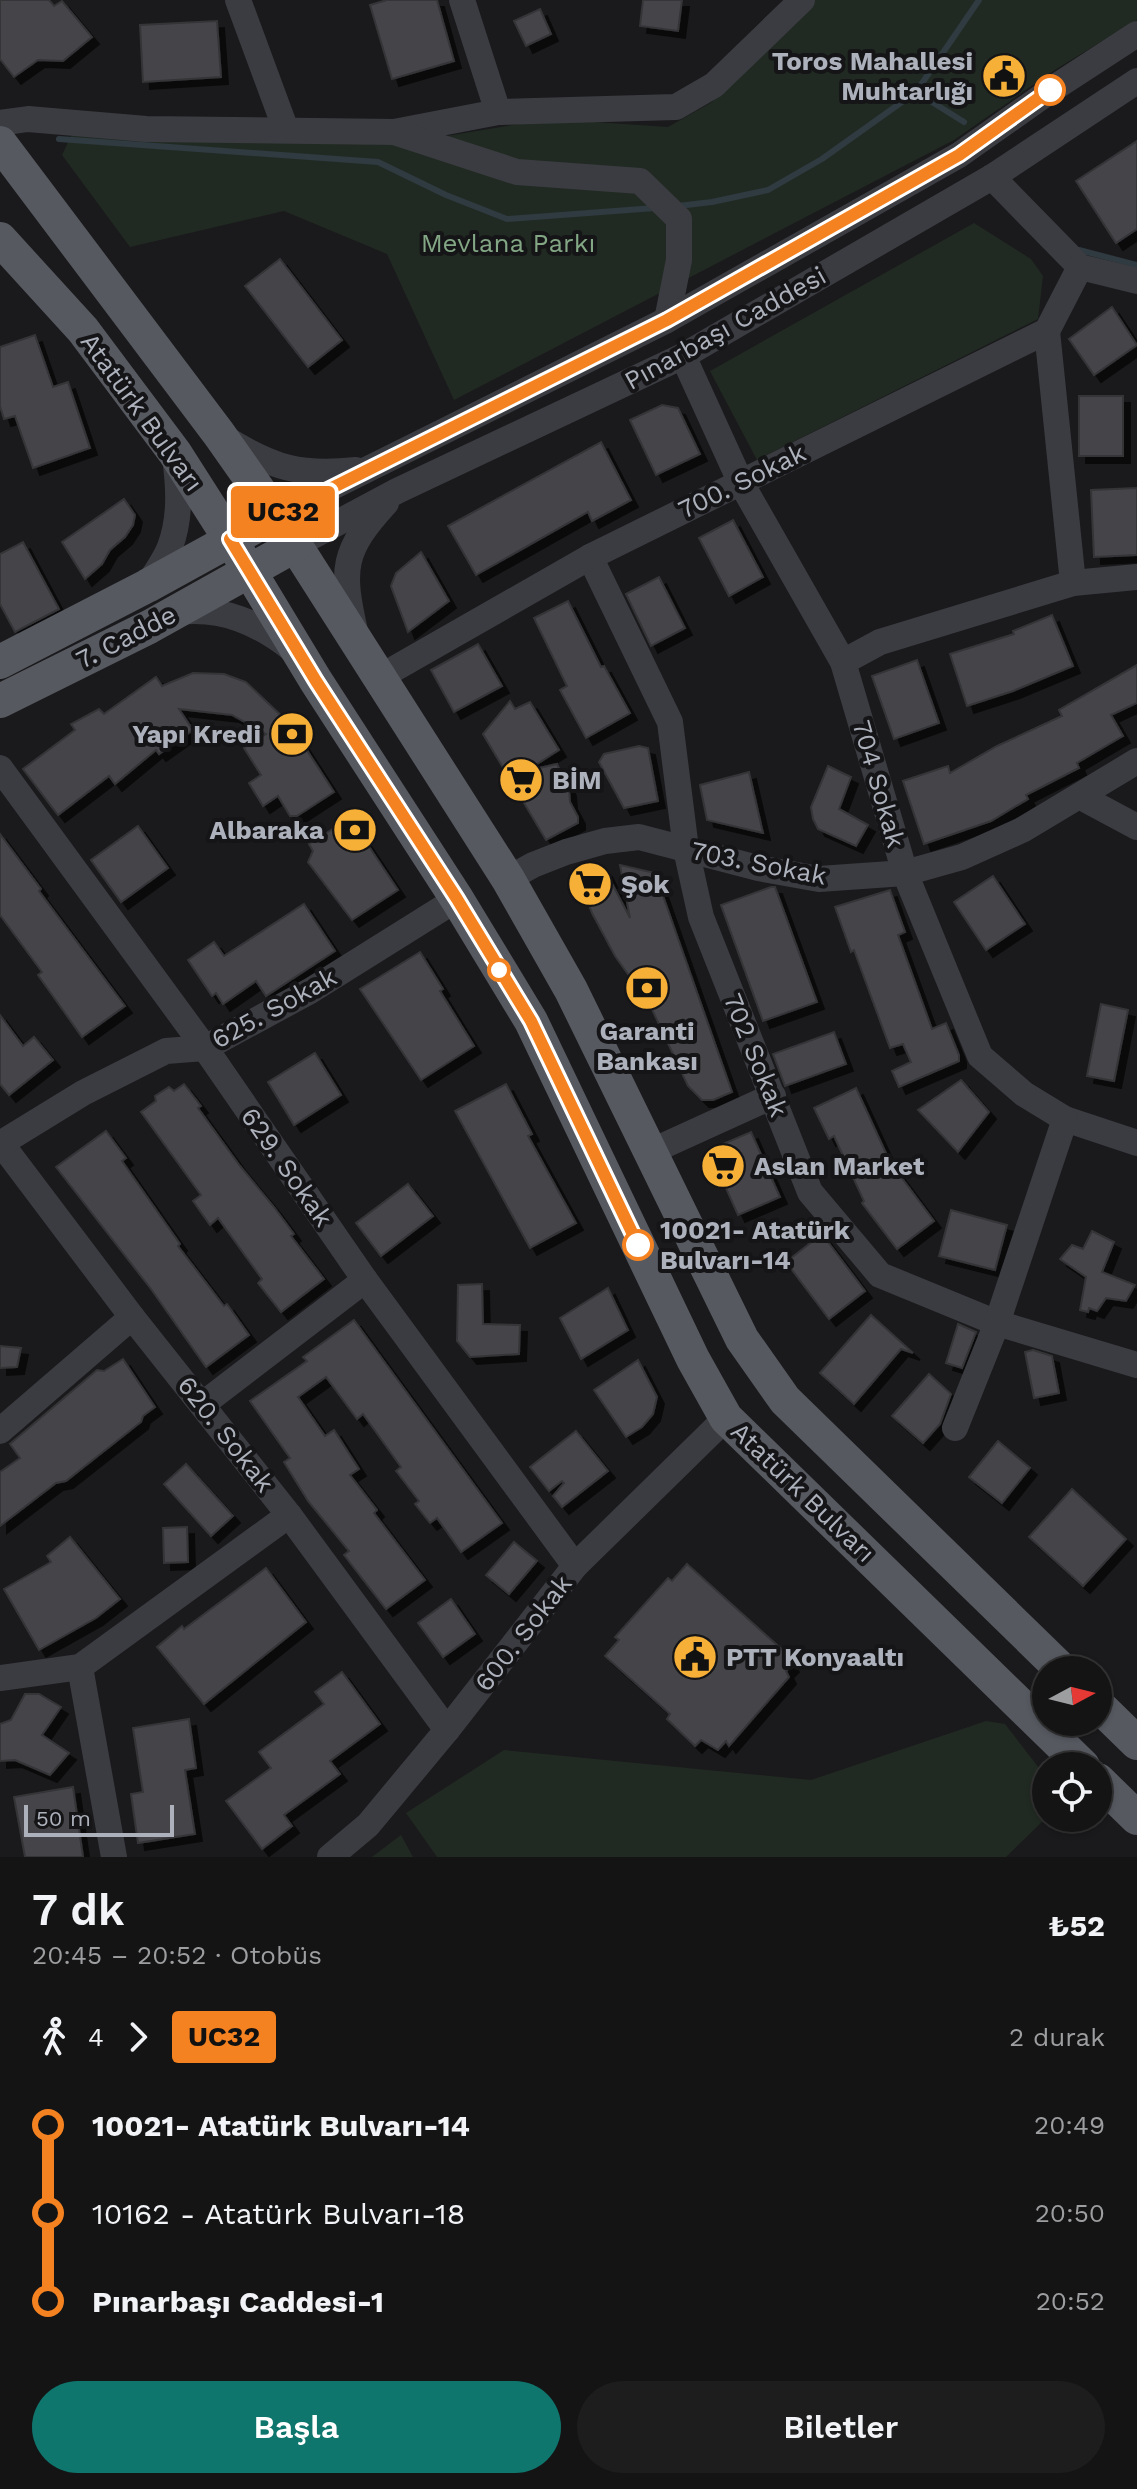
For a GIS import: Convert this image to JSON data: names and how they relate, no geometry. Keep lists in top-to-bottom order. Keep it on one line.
{"streets":{"main road":["Atatürk Bulvarı","7. Cadde"],"street":["Pınarbaşı Caddesi","700. Sokak","704 Sokak","703. Sokak","625. Sokak","702 Sokak","629. Sokak","620. Sokak","600. Sokak"]},"crossings":[["Pınarbaşı Caddesi","Atatürk Bulvarı"],["Pınarbaşı Caddesi","7. Cadde"],["Pınarbaşı Caddesi","704 Sokak"],["Atatürk Bulvarı","700. Sokak"],["Atatürk Bulvarı","7. Cadde"],["Atatürk Bulvarı","703. Sokak"],["Atatürk Bulvarı","625. Sokak"],["Atatürk Bulvarı","600. Sokak"],["700. Sokak","704 Sokak"],["700. Sokak","702 Sokak"],["704 Sokak","703. Sokak"],["703. Sokak","702 Sokak"],["625. Sokak","629. Sokak"],["625. Sokak","620. Sokak"],["629. Sokak","600. Sokak"],["620. Sokak","600. Sokak"]],"parks":["Mevlana Parkı"],"places":{"public building":["Toros Mahallesi Muhtarlığı","PTT Konyaaltı"],"bank":["Yapı Kredi","Albaraka","Garanti Bankası"],"supermarket":["BİM","Şok","Aslan Market"],"other":["10021- Atatürk Bulvarı-14"]},"lines":["bus line UC32"],"scale_bar":"50 m","north":"right","page":{"on_map":"UC32","scale":"50 m","heading":["7 dk","20:45 – 20:52 · Otobüs","₺52"],"legs":["4","UC32","2 durak"],"list":[{"name":"10021- Atatürk Bulvarı-14","value":"20:49"},{"name":"10162 - Atatürk Bulvarı-18","value":"20:50"},{"name":"Pınarbaşı Caddesi-1","value":"20:52"}],"buttons":["Başla","Biletler"]}}
